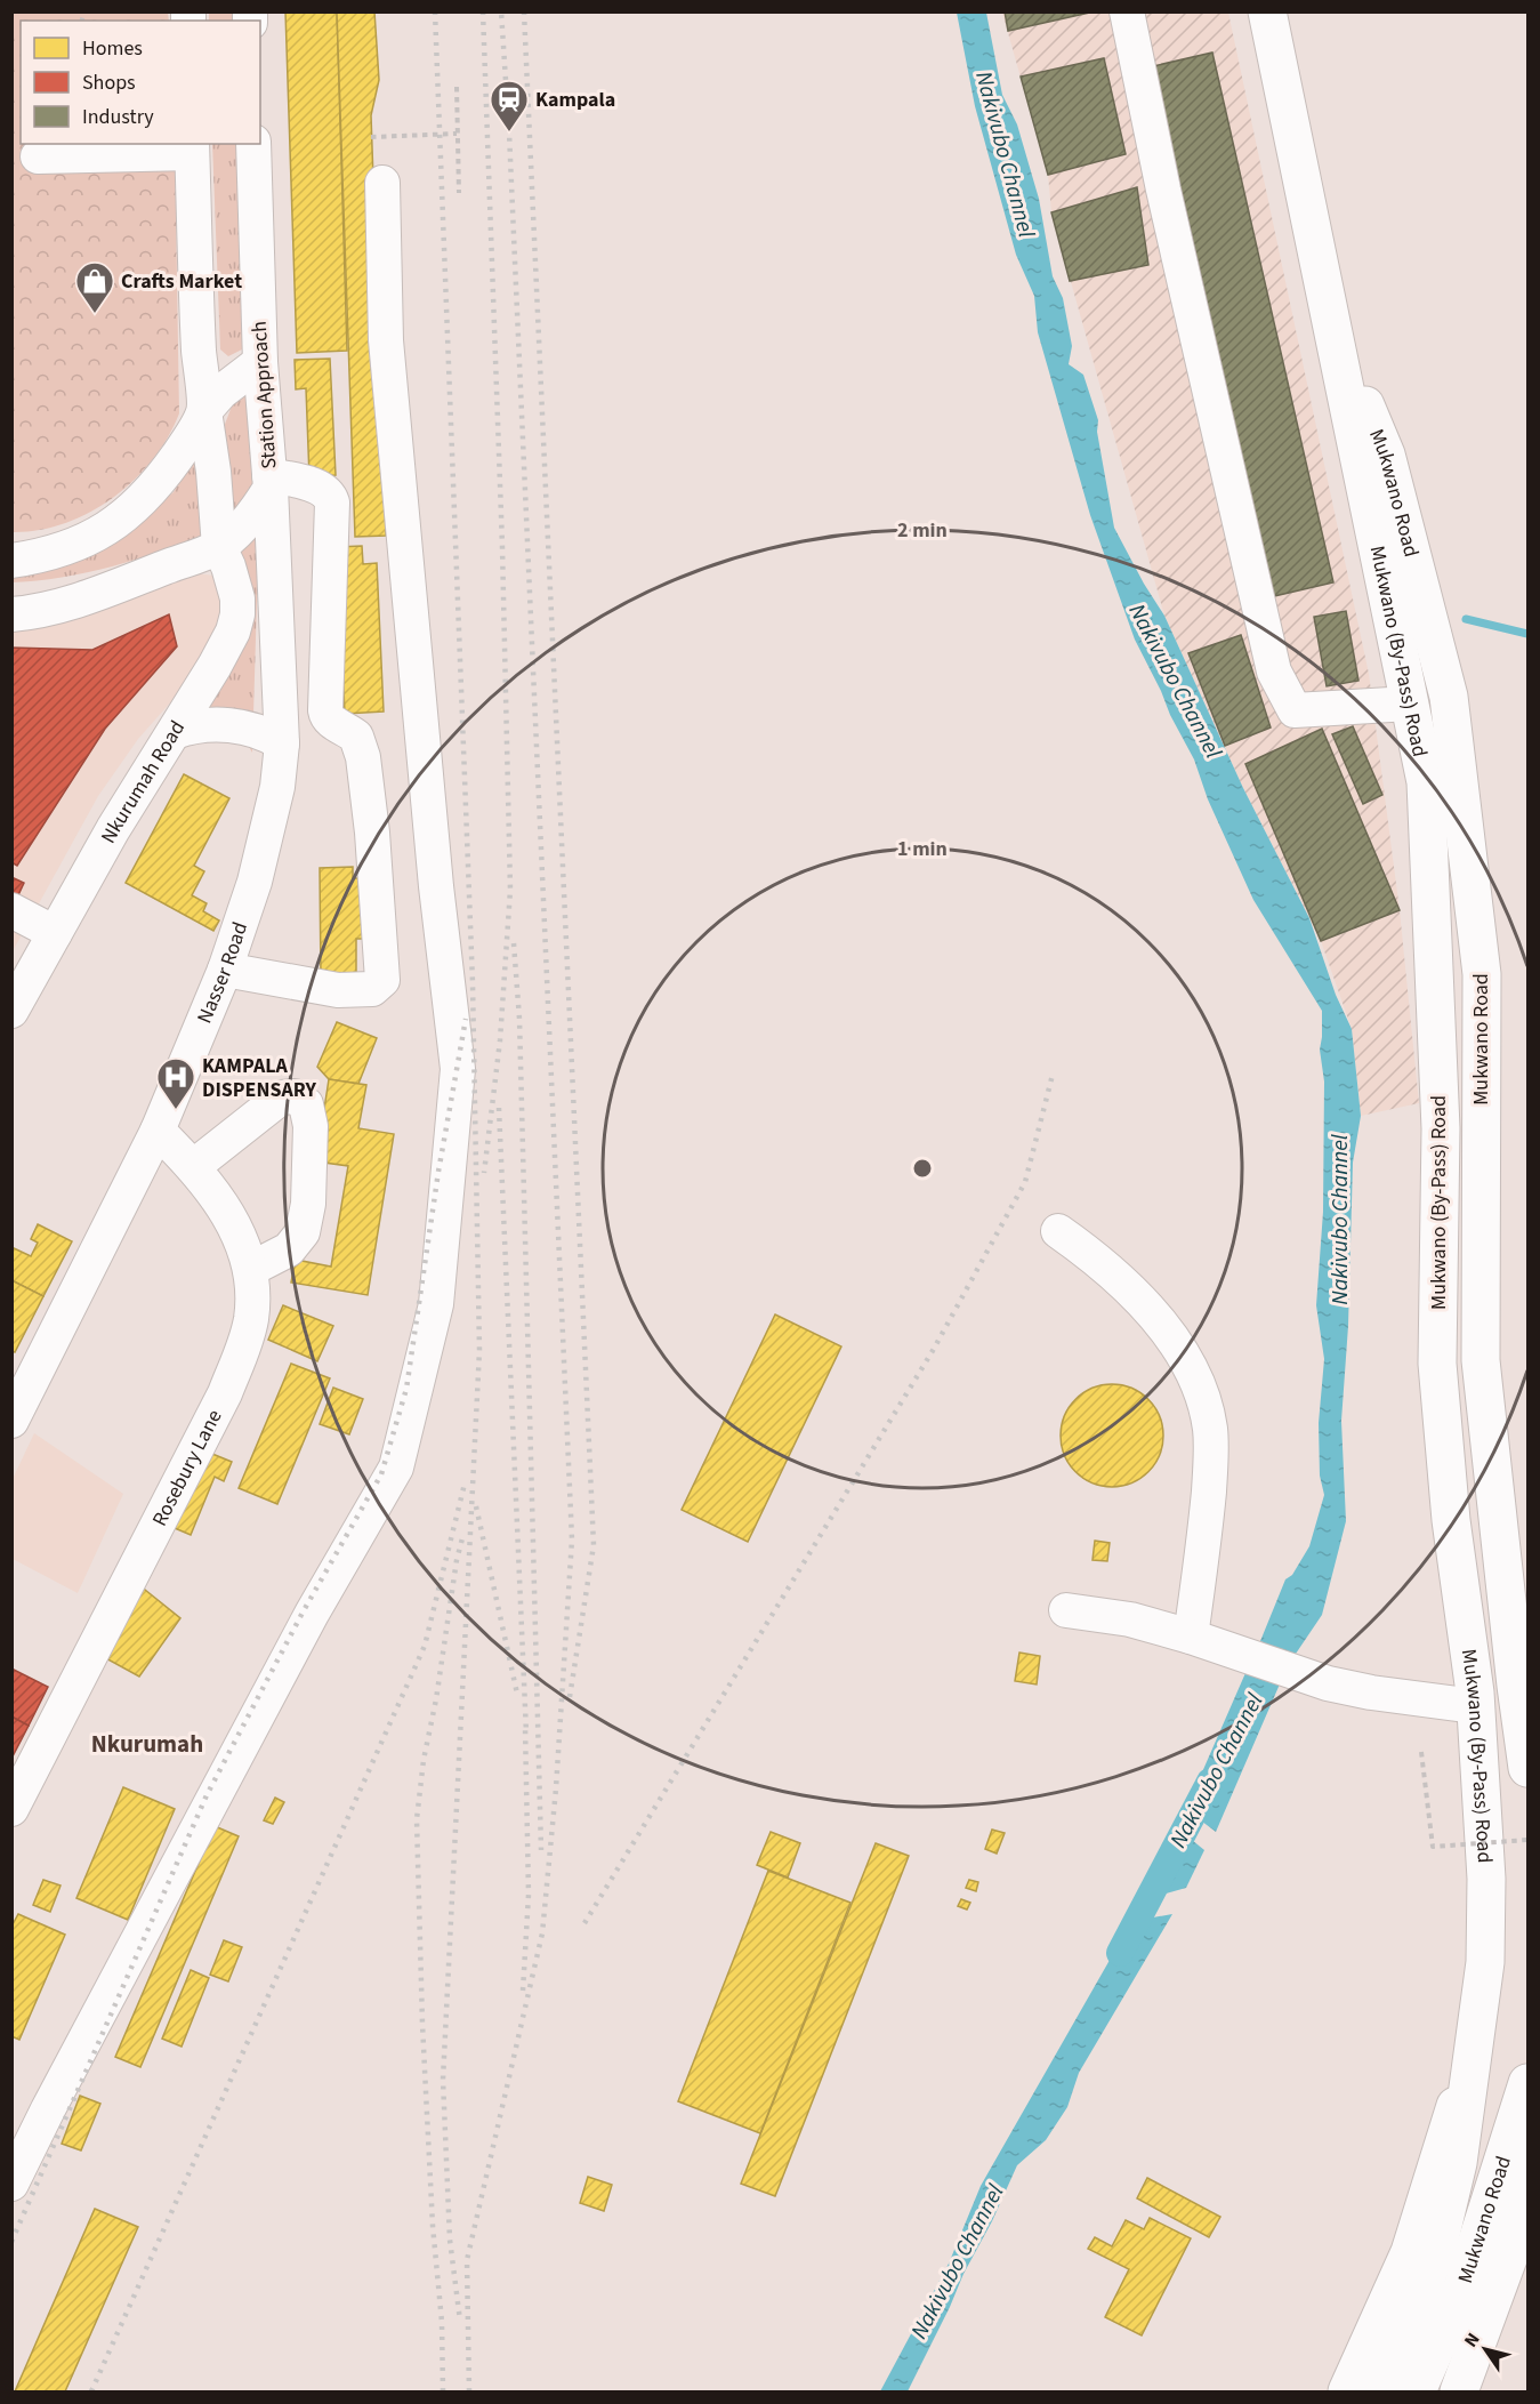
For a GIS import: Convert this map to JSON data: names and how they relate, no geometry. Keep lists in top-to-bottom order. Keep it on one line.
{"streets":{"main road":["Mukwano Road","Mukwano (By-Pass) Road"],"street":["Station Approach","Nkurumah Road","Nasser Road","Rosebury Lane"]},"crossings":[["Station Approach","Nkurumah Road"],["Station Approach","Nasser Road"],["Mukwano Road","Mukwano (By-Pass) Road"],["Nasser Road","Rosebury Lane"]],"districts":["Nkurumah"],"water":["Nakivubo Channel"],"places":{"station":["Kampala"],"shop":["Crafts Market"],"hospital":["KAMPALA DISPENSARY"]},"legend":["Homes","Shops","Industry"],"north":"top left","rings":["2 min","1 min"]}
